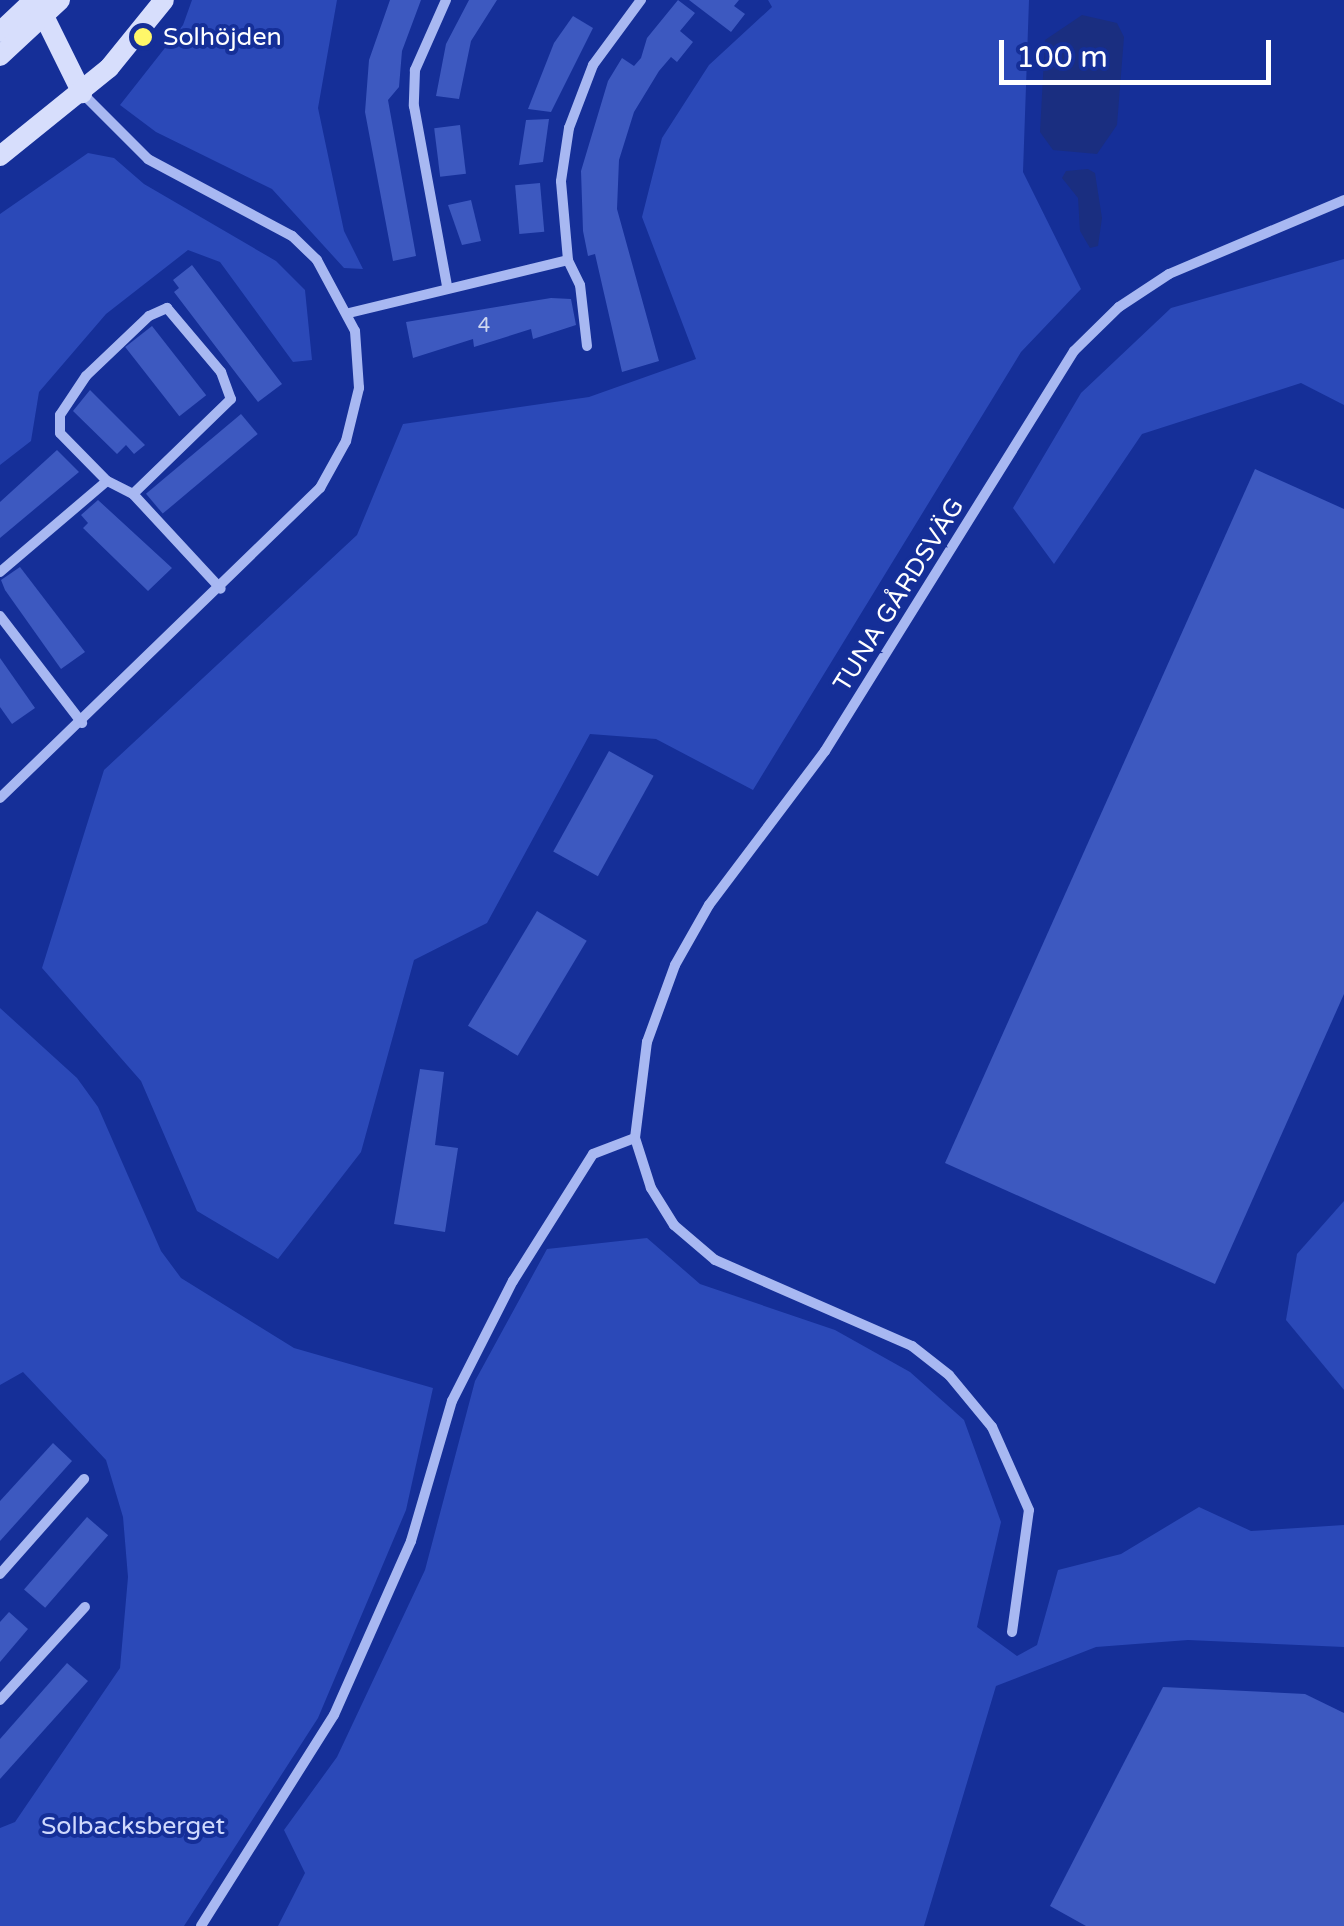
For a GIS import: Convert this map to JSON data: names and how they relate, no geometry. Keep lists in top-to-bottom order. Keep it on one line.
{"streets":{"street":["TUNA GÅRDSVÄG"]},"parks":["Solbacksberget"],"places":["Solhöjden"],"house_numbers":["4"],"scale_bar":"100 m"}
